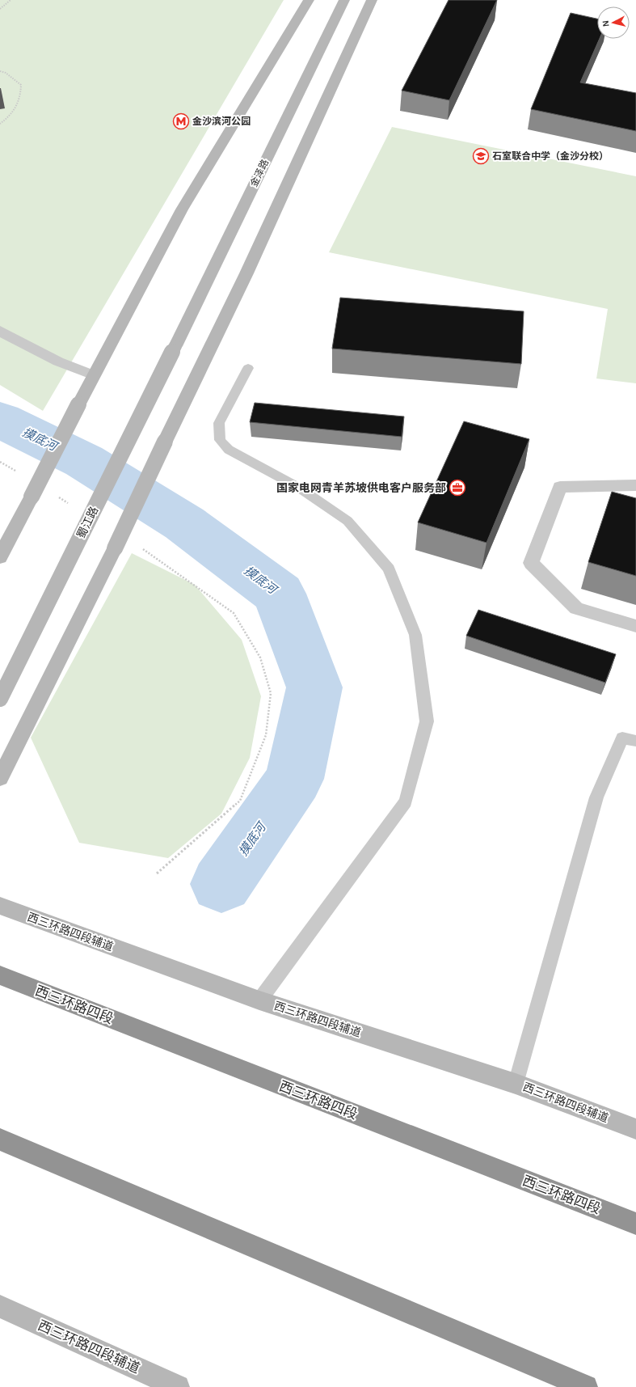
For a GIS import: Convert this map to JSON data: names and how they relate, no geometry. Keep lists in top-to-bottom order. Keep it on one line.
{"streets":{"highway":["西三环路四段"],"street":["金泽路","蜀江路","西三环路四段辅道"]},"crossings":[["金泽路","蜀江路"]],"water":["摸底河"],"places":{"metro station":["金沙滨河公园"],"school or university":["石室联合中学（金沙分校）"],"office":["国家电网青羊苏坡供电客户服务部"]},"north":"left"}
